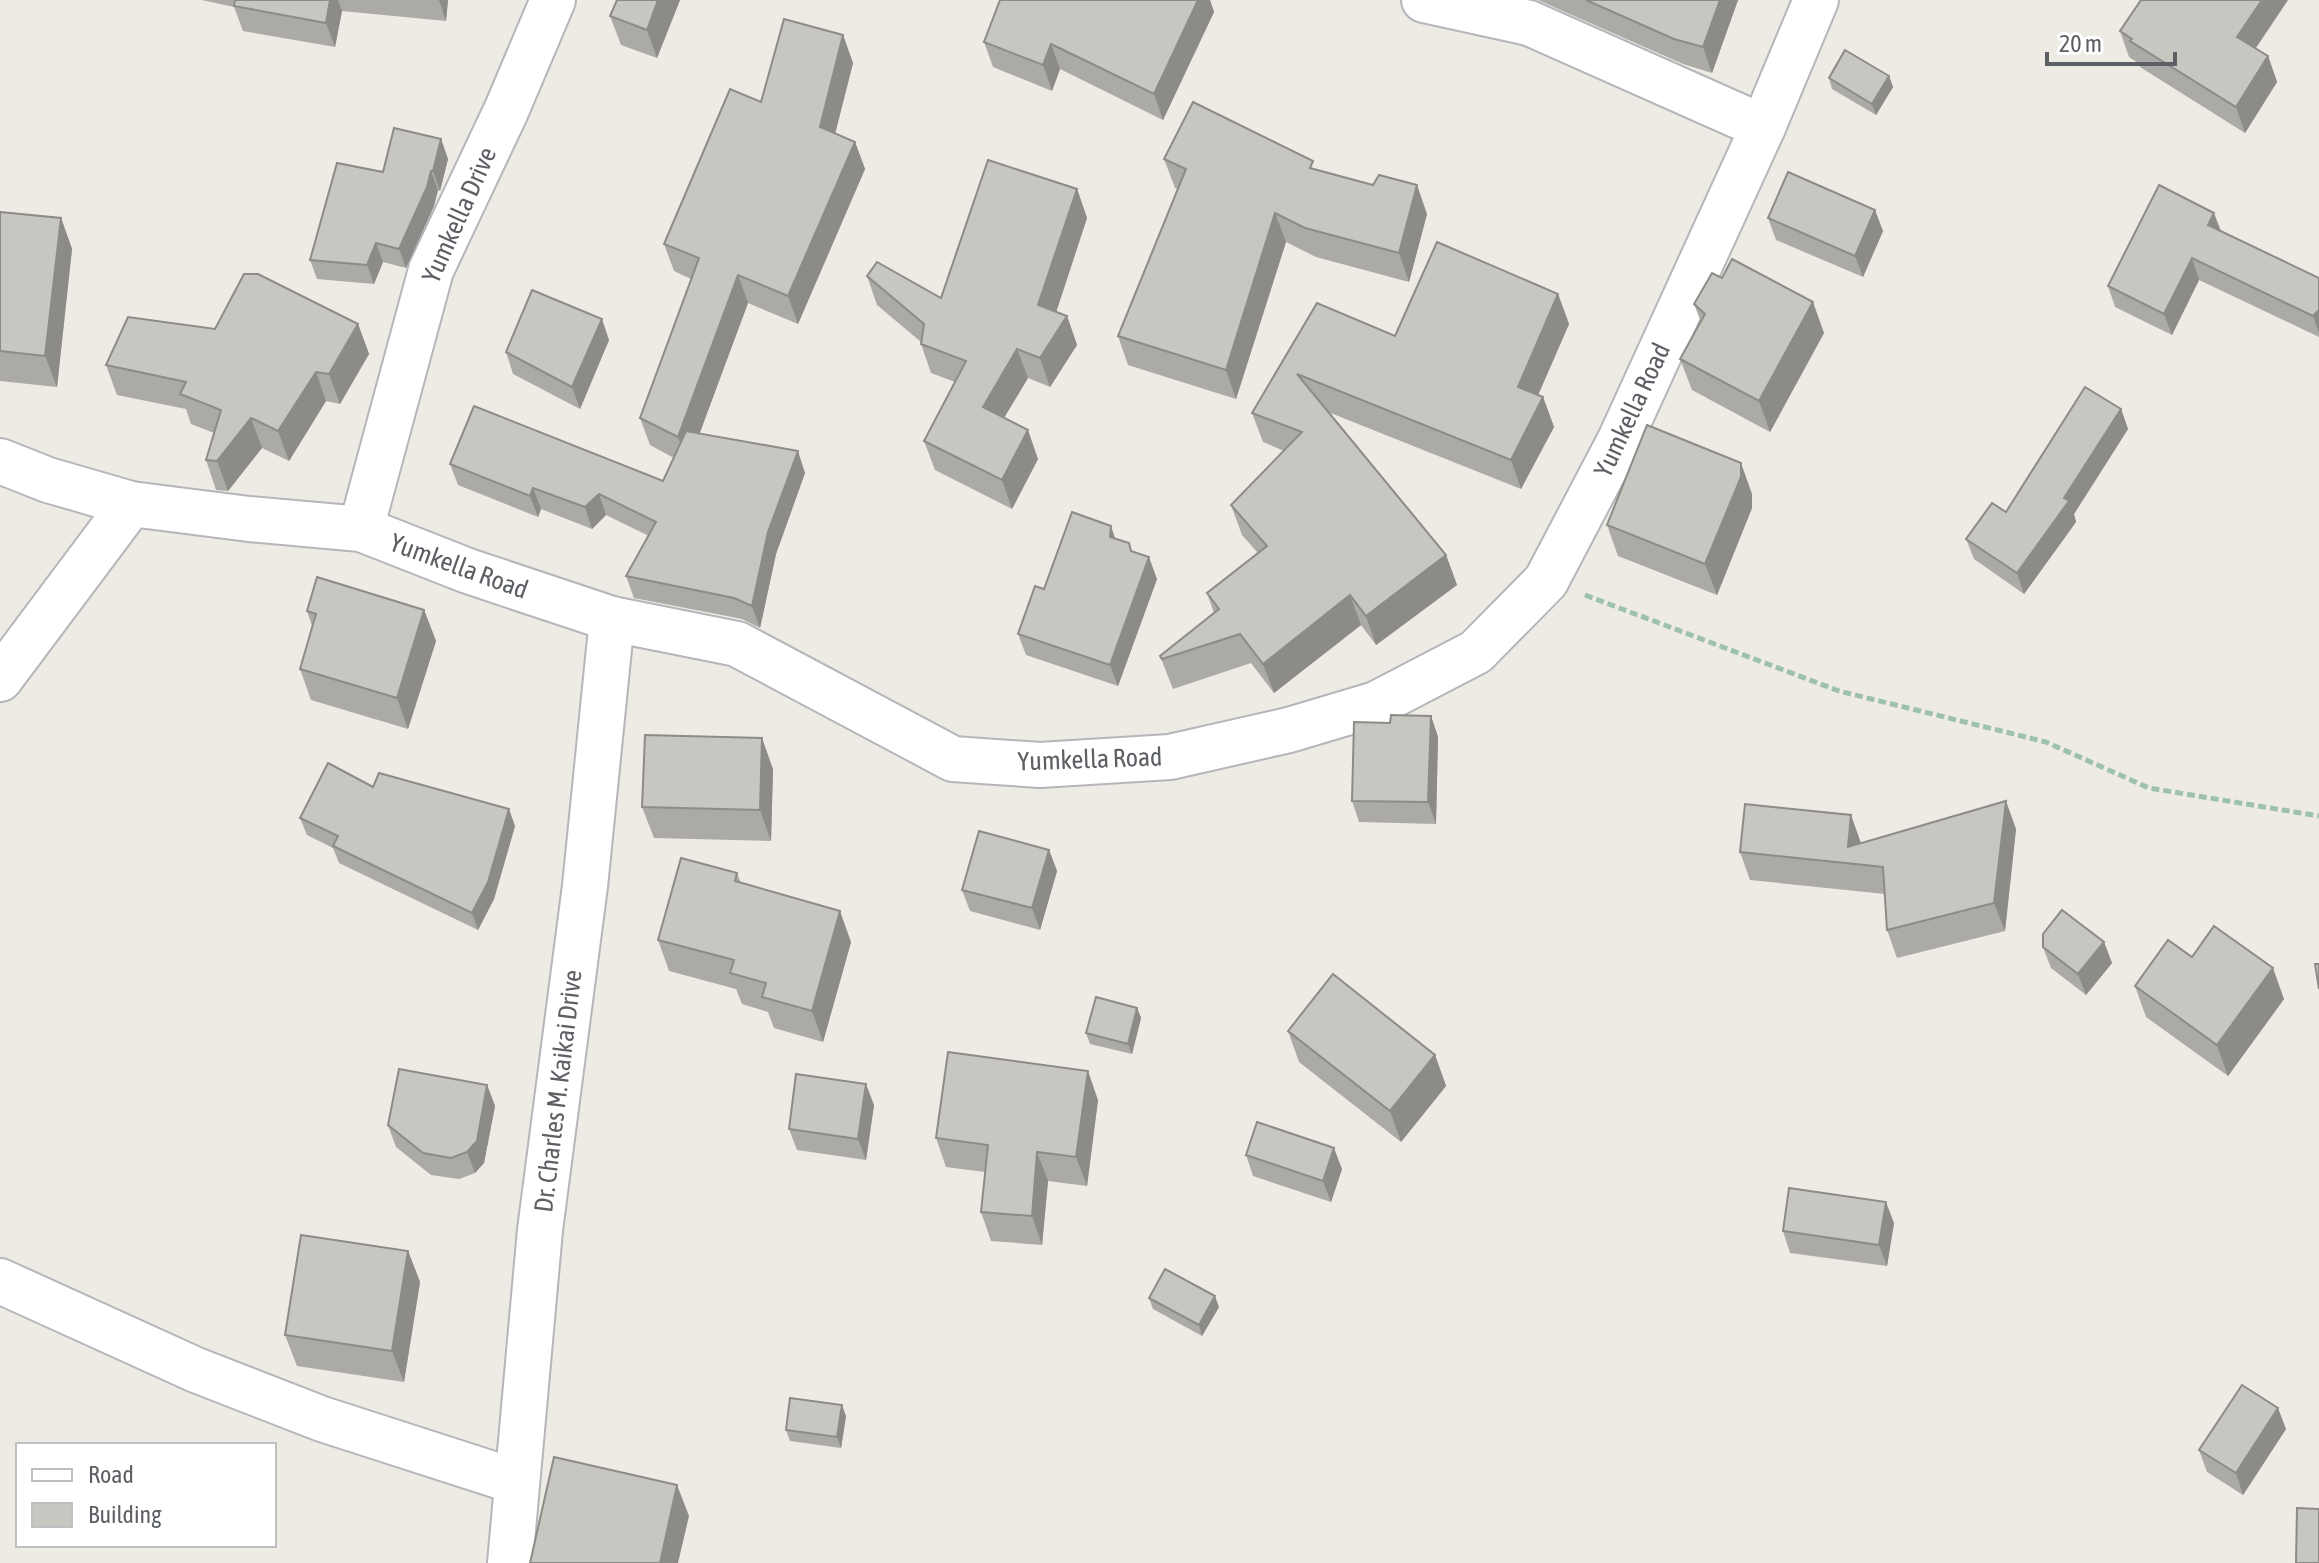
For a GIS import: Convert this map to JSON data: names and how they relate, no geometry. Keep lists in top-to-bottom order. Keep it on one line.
{"streets":{"street":["Yumkella Drive","Yumkella Road","Dr. Charles M. Kaikai Drive"]},"crossings":[["Yumkella Drive","Yumkella Road"],["Yumkella Road","Dr. Charles M. Kaikai Drive"]],"legend":["Road","Building"],"scale_bar":"20 m"}
